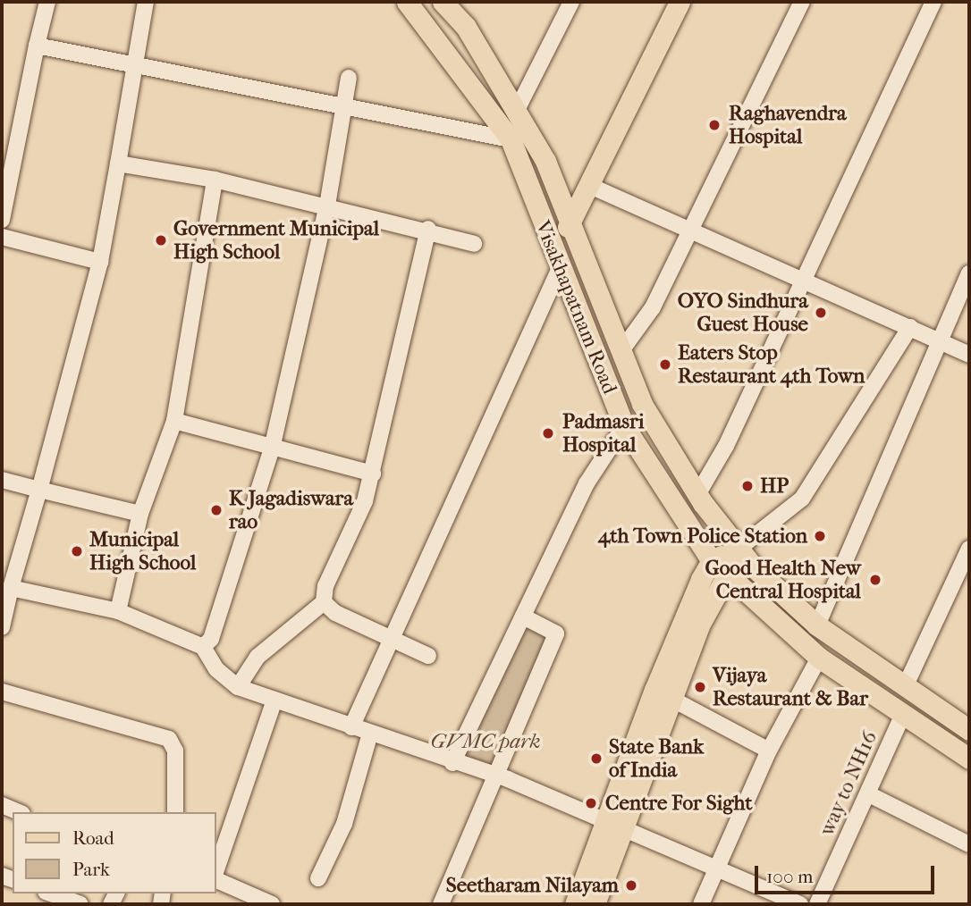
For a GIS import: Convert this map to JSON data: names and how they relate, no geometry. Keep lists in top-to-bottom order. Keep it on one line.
{"streets":{"main road":["Visakhapatnam Road"],"street":["way to NH16"]},"crossings":[["Visakhapatnam Road","way to NH16"]],"parks":["GVMC park"],"places":["Raghavendra Hospital","Government Municipal High School","OYO Sindhura Guest House","Eaters Stop Restaurant 4th Town","Padmasri Hospital","HP","K Jagadiswara rao","4th Town Police Station","Municipal High School","Good Health New Central Hospital","Vijaya Restaurant & Bar","State Bank of India","Centre For Sight","Seetharam Nilayam"],"legend":["Road","Park"],"scale_bar":"100 m"}
